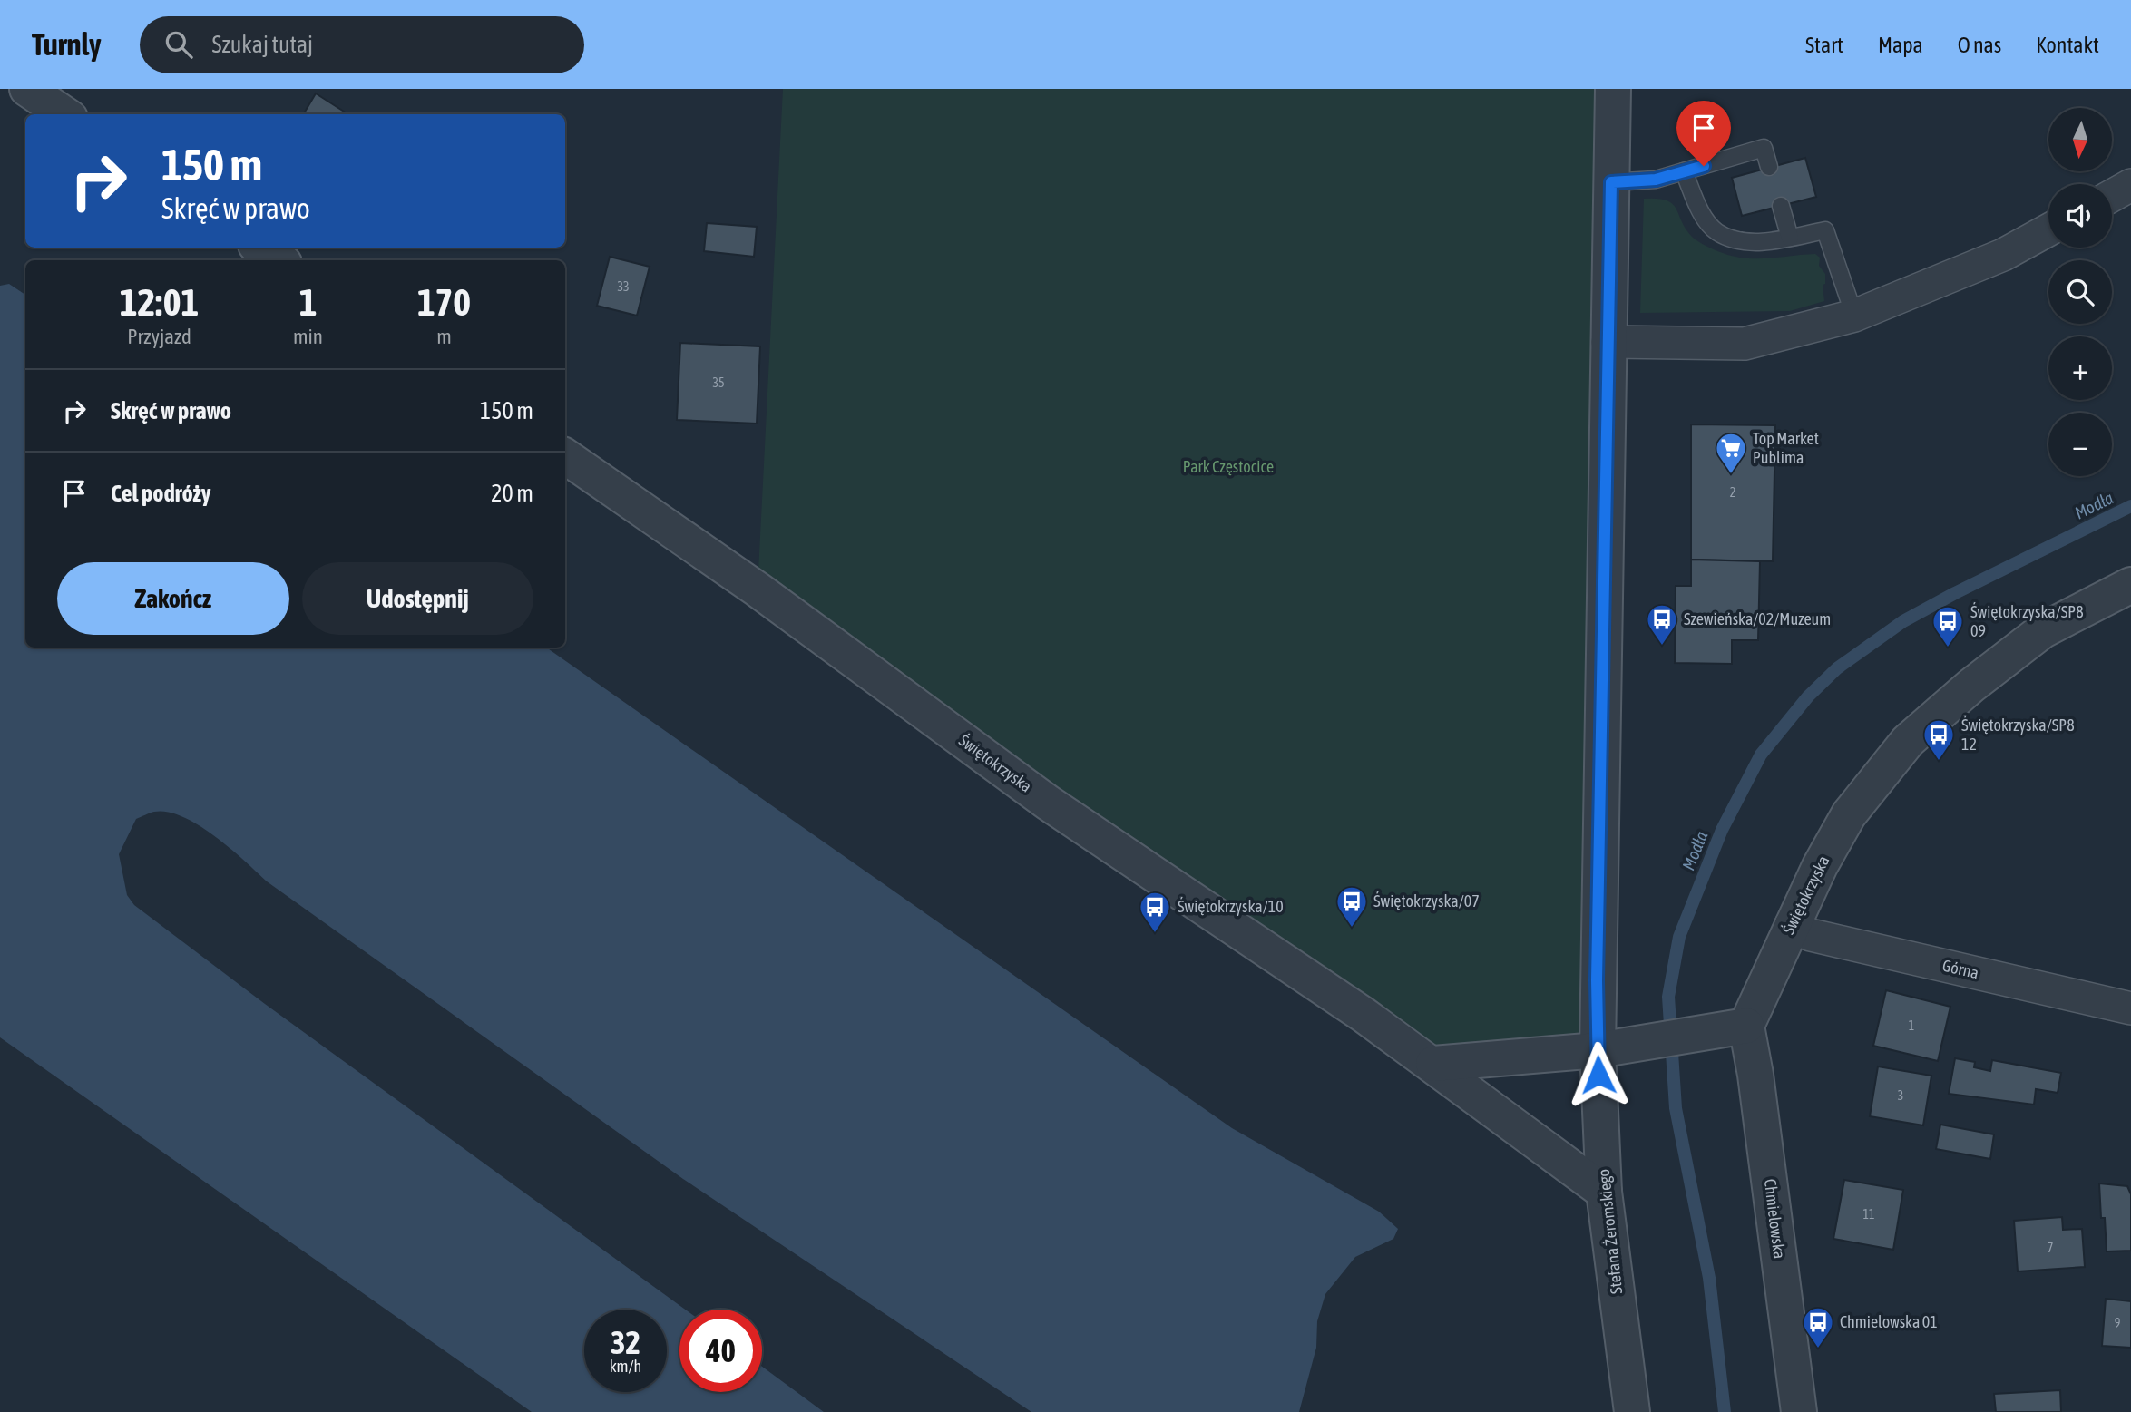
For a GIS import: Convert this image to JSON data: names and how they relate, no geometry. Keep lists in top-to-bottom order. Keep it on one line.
{"streets":{"street":["Świętokrzyska","Górna","Chmielowska","Stefana Żeromskiego"]},"crossings":[["Świętokrzyska","Górna"],["Świętokrzyska","Chmielowska"],["Świętokrzyska","Stefana Żeromskiego"]],"water":["Modła"],"parks":["Park Częstocice"],"places":{"supermarket":["Top Market Publima"],"bus stop":["Szewieńska/02/Muzeum","Świętokrzyska/SP8 09","Świętokrzyska/SP8 12","Świętokrzyska/07","Świętokrzyska/10","Chmielowska 01"]},"house_numbers":["33","35","2","1","3","11","7","9"],"north":"bottom","page":{"header":"Turnly","search":"Szukaj tutaj","nav":["Start","Mapa","O nas","Kontakt"],"map_buttons":["+","−"],"turn":["150 m","Skręć w prawo"],"eta":["12:01","Przyjazd","1","min","170","m"],"list":[{"name":"Skręć w prawo","value":"150 m"},{"name":"Cel podróży","value":"20 m"}],"buttons":["Zakończ","Udostępnij"],"speed":"32 km/h","limit":"40"}}
